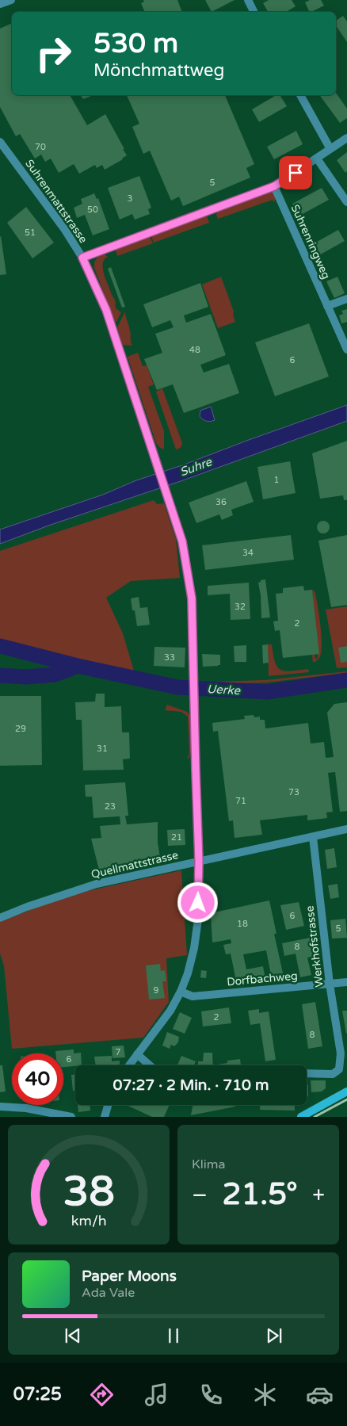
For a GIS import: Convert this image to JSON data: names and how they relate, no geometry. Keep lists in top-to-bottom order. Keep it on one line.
{"streets":{"street":["Suhrenmattstrasse","Suhrenringweg","Quellmattstrasse","Werkhofstrasse","Dorfbachweg"]},"crossings":[["Suhrenmattstrasse","Quellmattstrasse"],["Suhrenmattstrasse","Dorfbachweg"],["Quellmattstrasse","Werkhofstrasse"],["Werkhofstrasse","Dorfbachweg"]],"water":["Suhre","Uerke"],"house_numbers":["70","5","3","50","51","48","6","1","36","34","32","2","33","29","31","73","71","23","21","6","18","5","8","9","2","8","7","6"],"page":{"turn":["530 m","Mönchmattweg"],"limit":"40","trip":"07:27 · 2 Min. · 710 m","tile":"Klima","heat":["−","21.5°","+"],"song":["Paper Moons","Ada Vale"],"tabs":"07:25","gauge":["38","km/h"]}}
